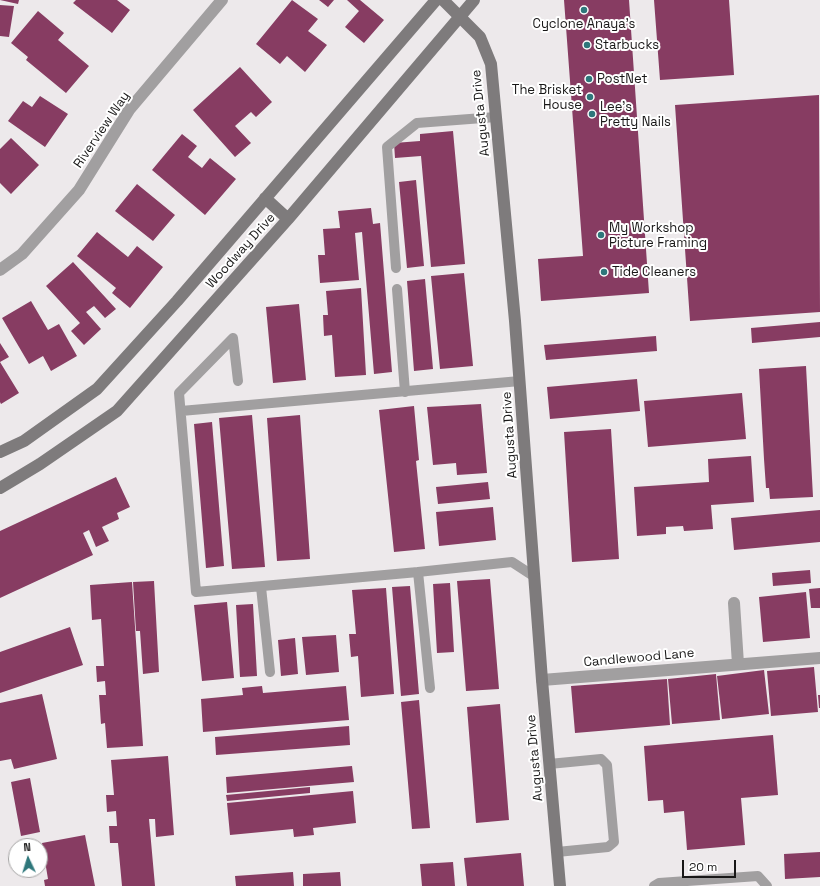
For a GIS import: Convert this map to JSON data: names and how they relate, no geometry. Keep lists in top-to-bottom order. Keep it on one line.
{"streets":{"main road":["Augusta Drive","Woodway Drive"],"street":["Riverview Way","Candlewood Lane"]},"crossings":[["Augusta Drive","Woodway Drive"],["Augusta Drive","Candlewood Lane"]],"places":["Cyclone Anaya's","Starbucks","PostNet","The Brisket House","Lee's Pretty Nails","My Workshop Picture Framing","Tide Cleaners"],"scale_bar":"20 m","north":"top"}
